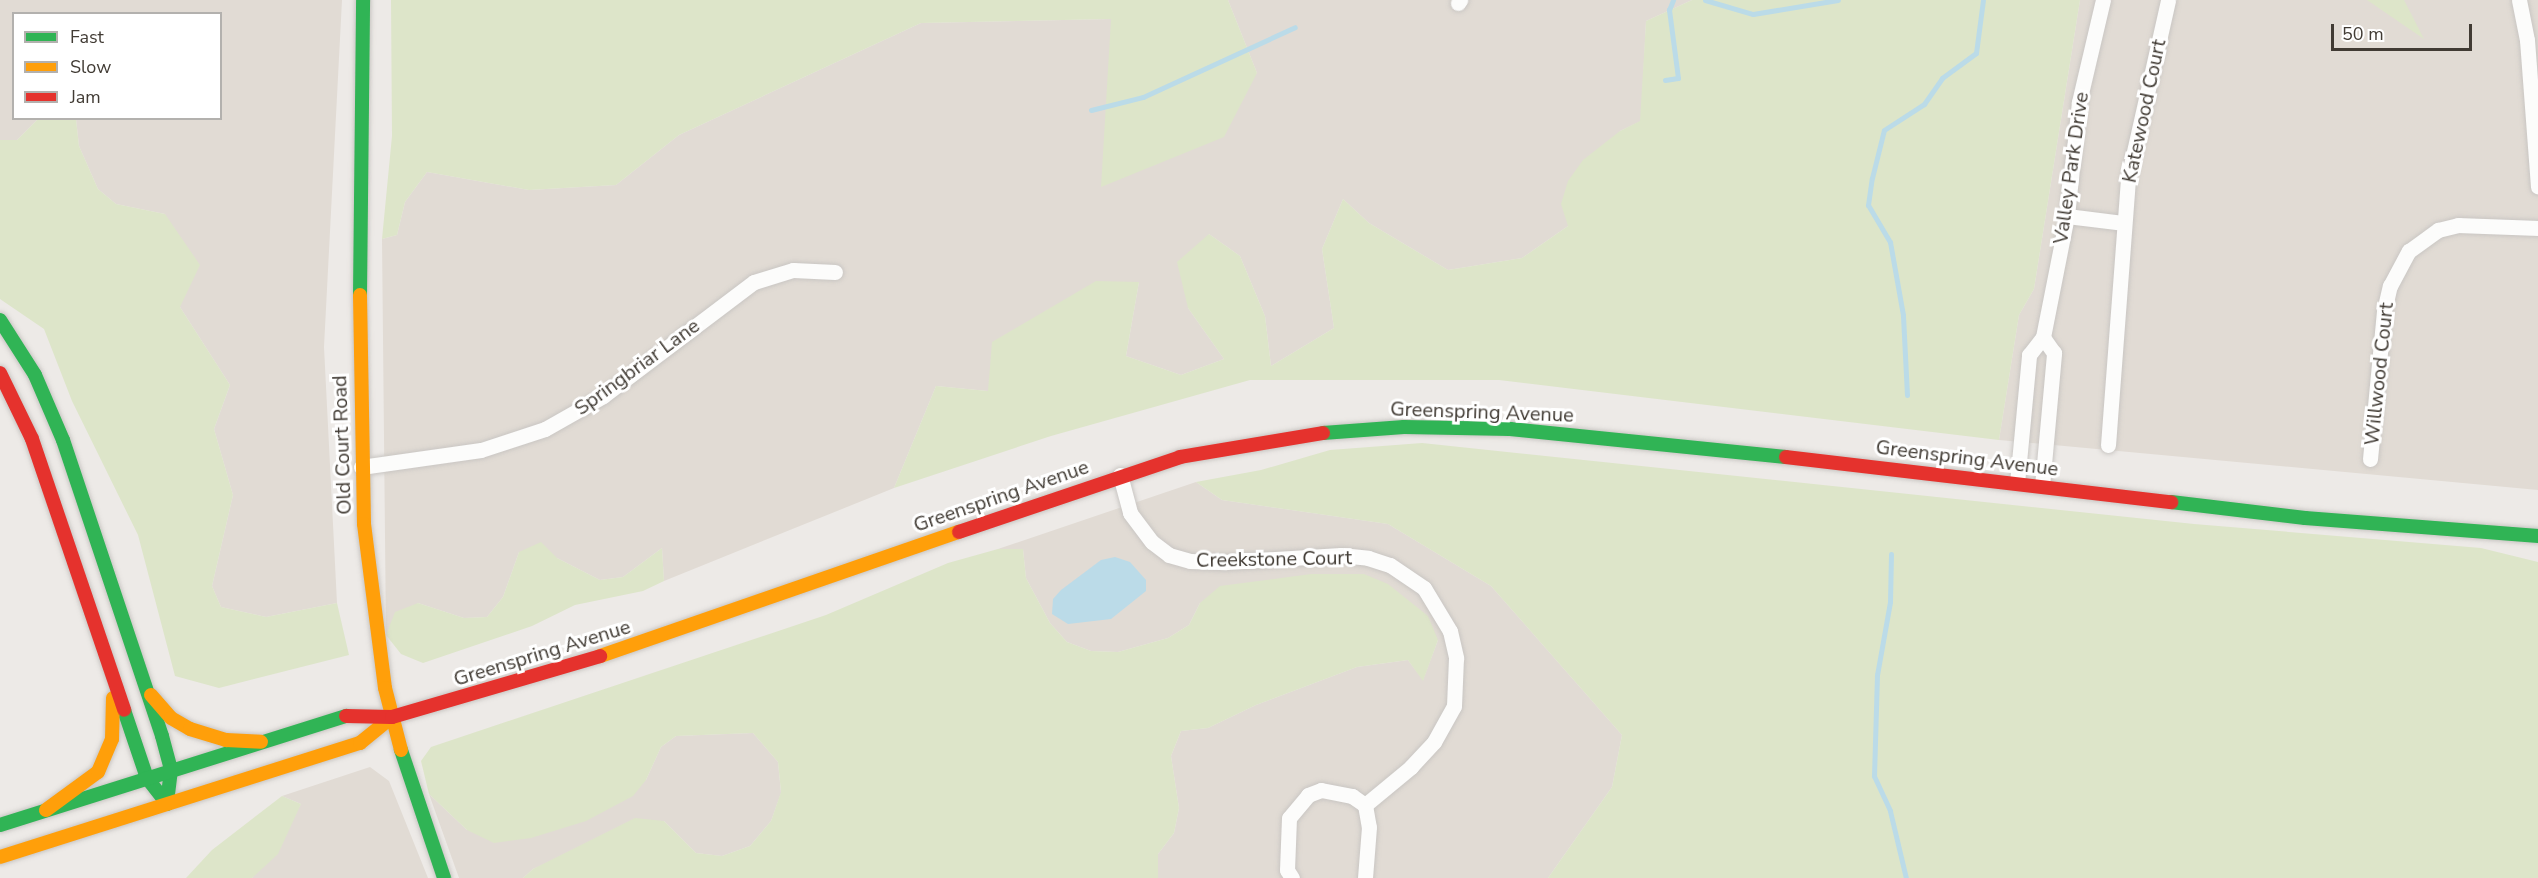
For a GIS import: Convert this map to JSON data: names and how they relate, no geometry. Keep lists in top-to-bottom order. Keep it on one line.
{"streets":{"main road":["Greenspring Avenue","Old Court Road"],"street":["Katewood Court","Valley Park Drive","Springbriar Lane","Willwood Court","Creekstone Court"]},"crossings":[["Valley Park Drive","Greenspring Avenue"],["Springbriar Lane","Old Court Road"],["Greenspring Avenue","Old Court Road"],["Greenspring Avenue","Creekstone Court"]],"legend":["Fast","Slow","Jam"],"scale_bar":"50 m"}
